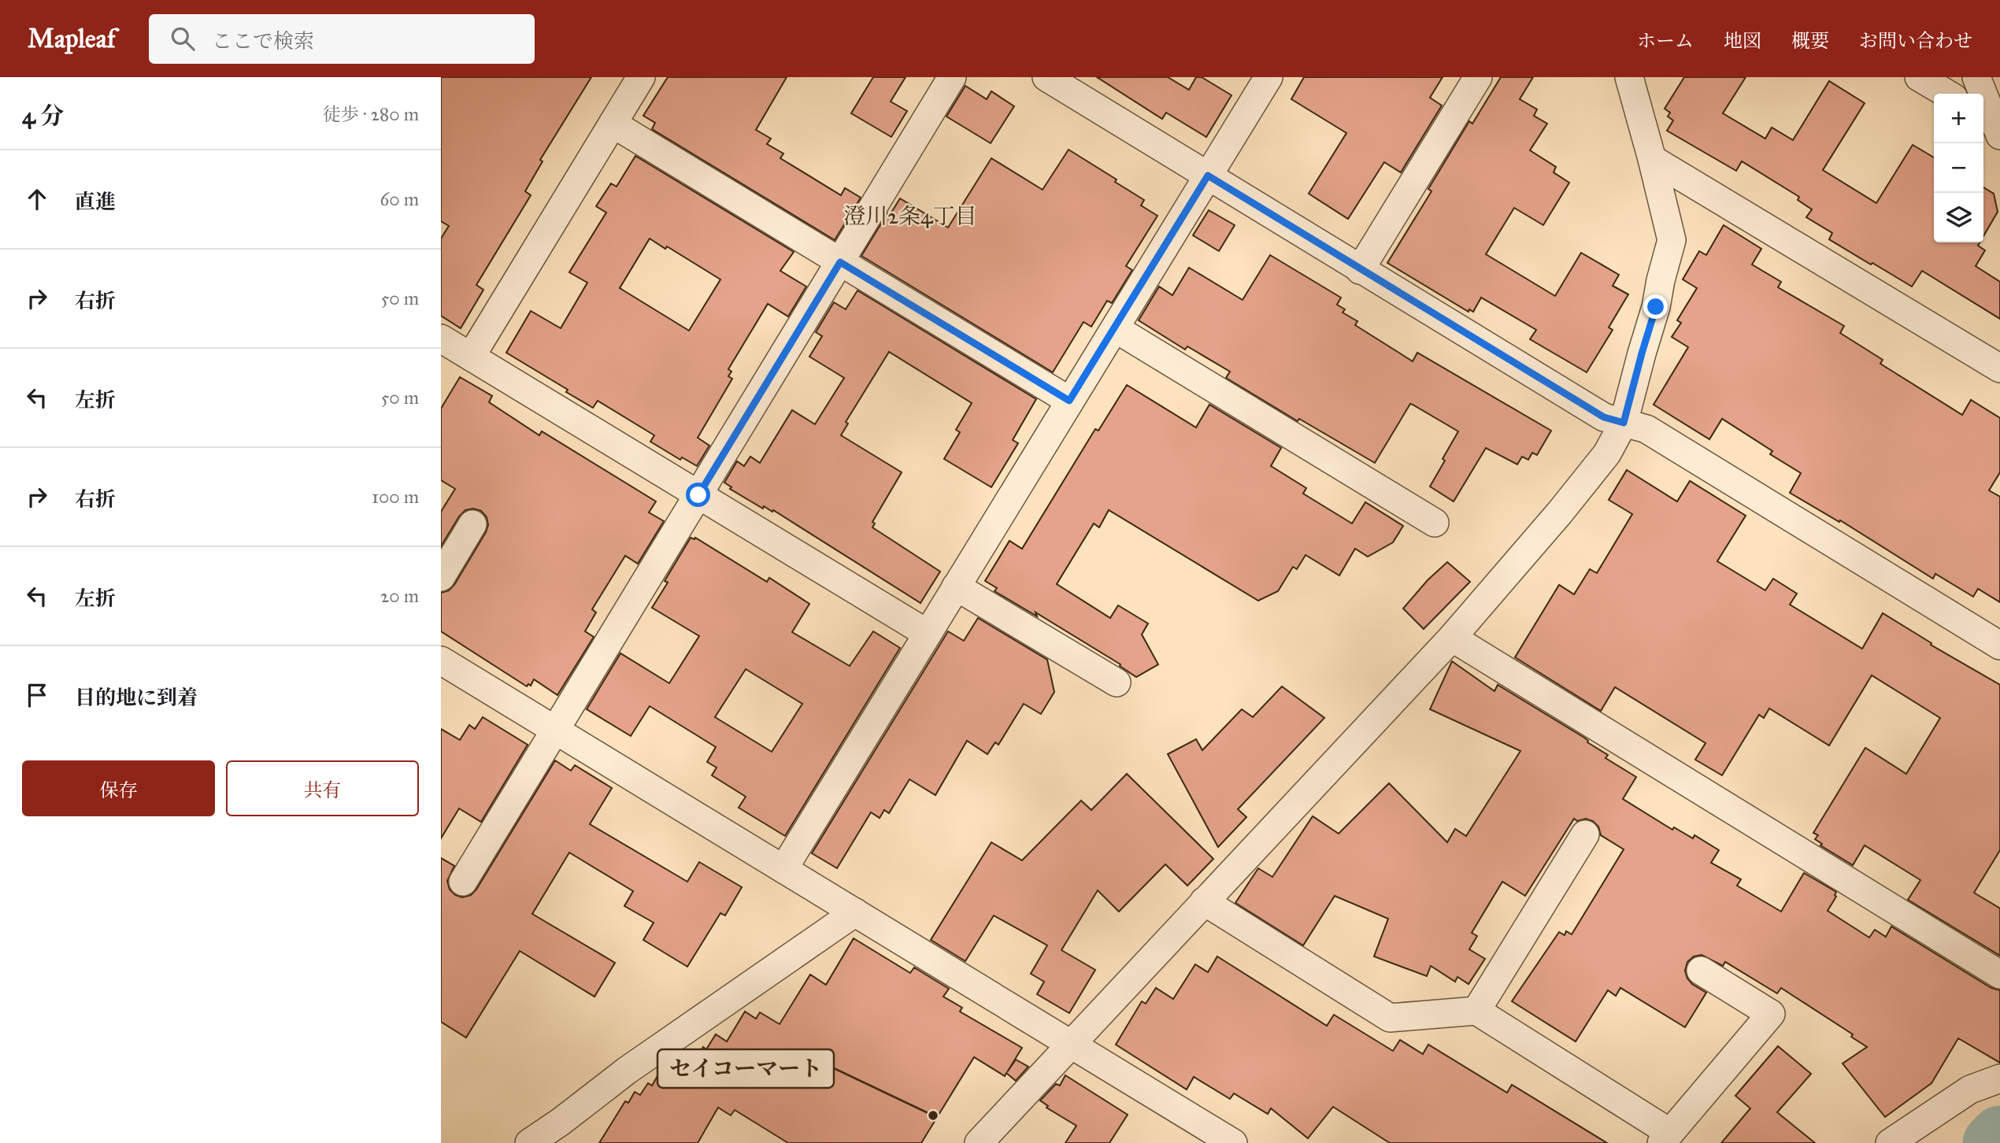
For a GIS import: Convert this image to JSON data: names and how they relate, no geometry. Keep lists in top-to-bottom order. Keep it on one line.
{"districts":["澄川2条4丁目"],"places":["セイコーマート"],"page":{"header":"Mapleaf","search":"ここで検索","nav":["ホーム","地図","概要","お問い合わせ"],"heading":["4 分","徒歩 · 280 m"],"map_buttons":["+","−"],"list":[["直進","60 m"],["右折","50 m"],["左折","50 m"],["右折","100 m"],["左折","20 m"],"目的地に到着"],"buttons":["保存","共有"]}}
